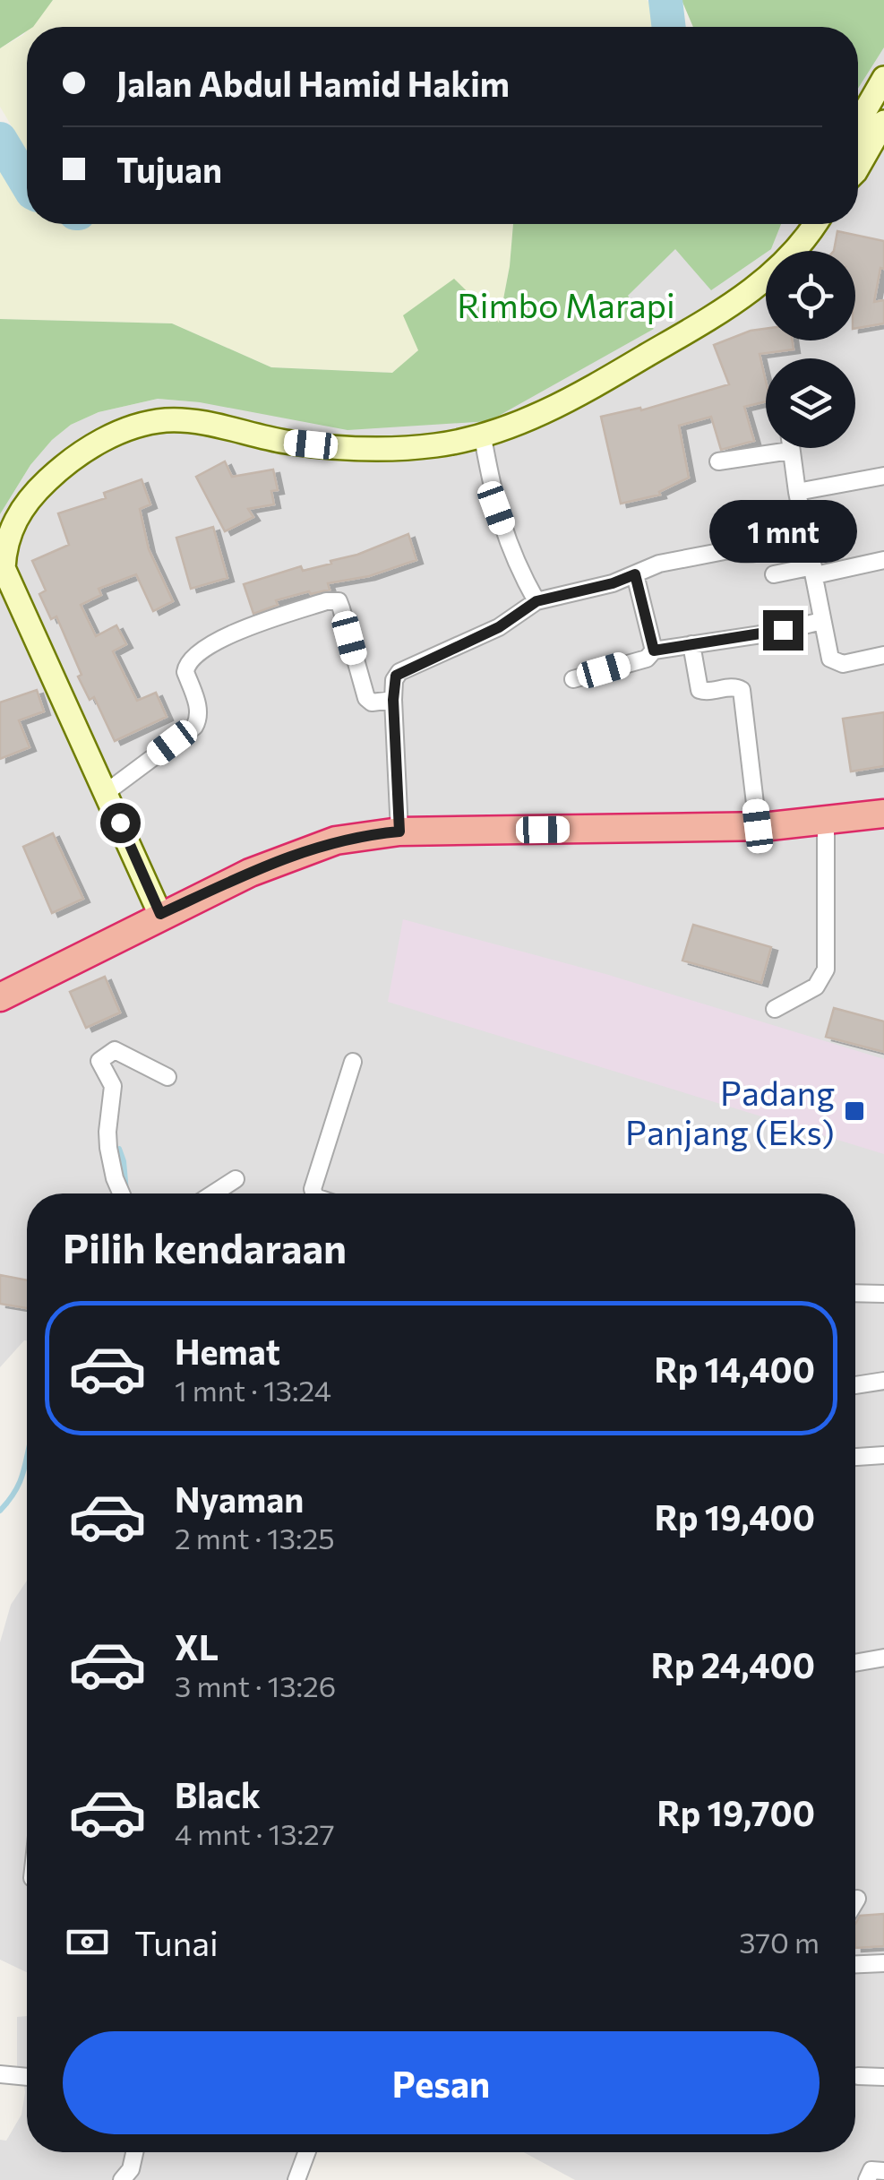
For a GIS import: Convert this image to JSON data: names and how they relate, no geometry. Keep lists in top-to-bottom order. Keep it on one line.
{"parks":["Rimbo Marapi"],"places":{"transit":["Padang Panjang (Eks)"]},"page":{"banner":["Jalan Abdul Hamid Hakim","Tujuan"],"bubble":"1 mnt","heading":"Pilih kendaraan","list":[{"name":"Hemat","note":"1 mnt · 13:24","value":"Rp 14,400"},{"name":"Nyaman","note":"2 mnt · 13:25","value":"Rp 19,400"},{"name":"XL","note":"3 mnt · 13:26","value":"Rp 24,400"},{"name":"Black","note":"4 mnt · 13:27","value":"Rp 19,700"}],"pay":["Tunai","370 m"],"buttons":"Pesan"}}
